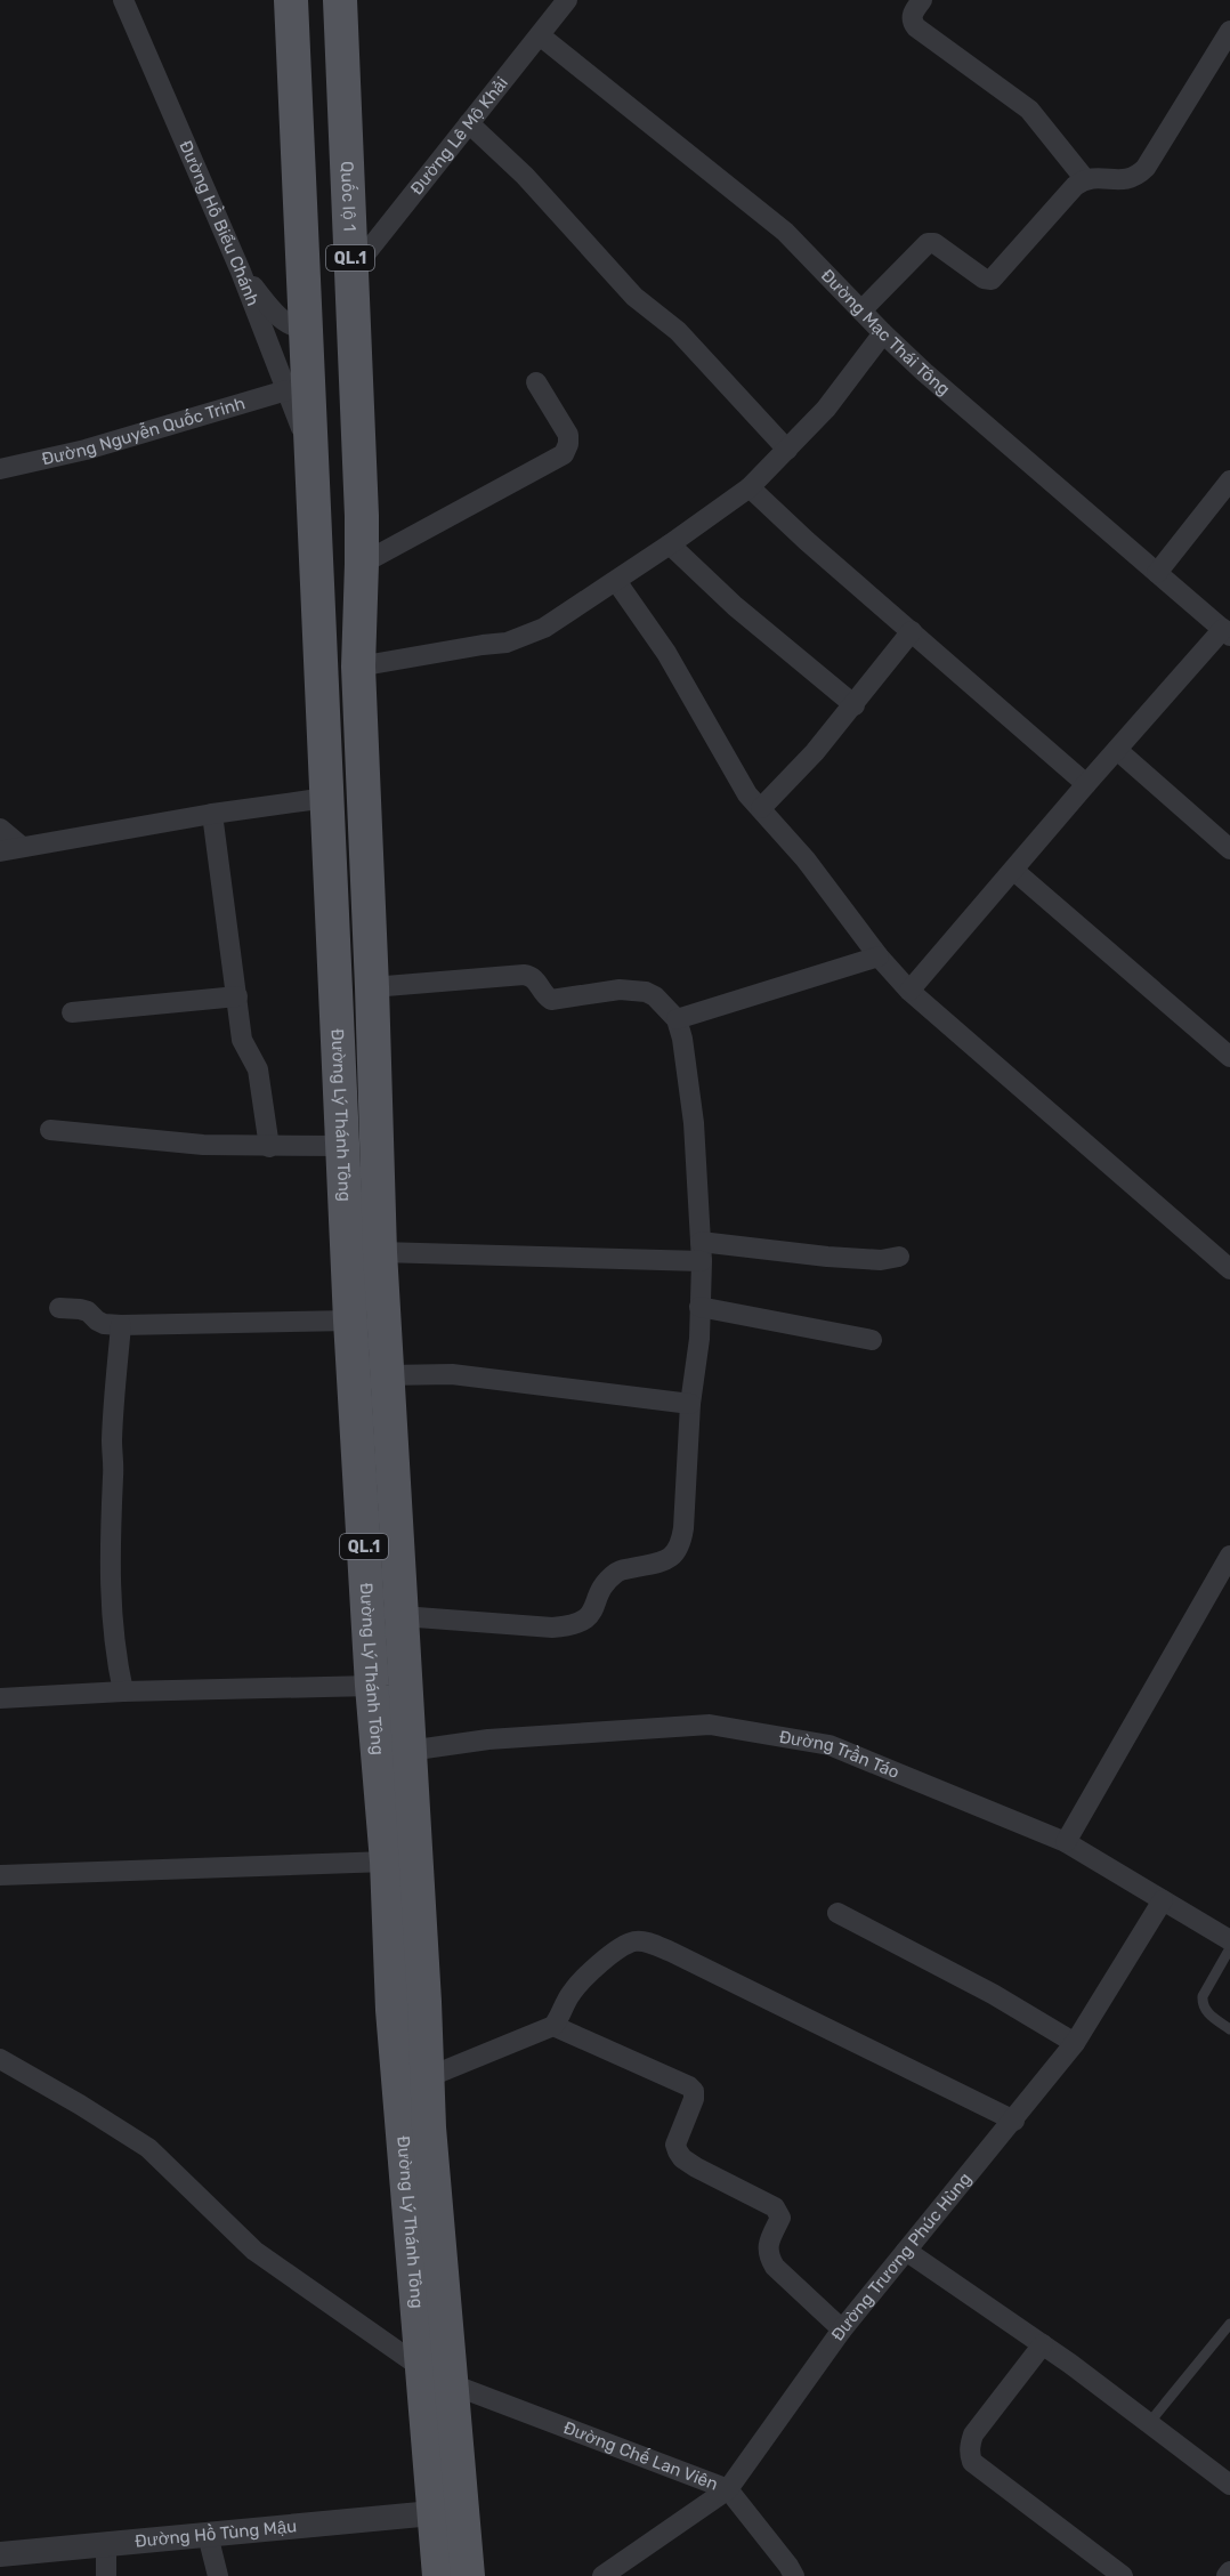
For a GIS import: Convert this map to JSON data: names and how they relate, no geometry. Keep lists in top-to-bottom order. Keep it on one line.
{"streets":{"main road":["Quốc lộ 1","QL.1","Đường Lý Thánh Tông"],"street":["Đường Lê Mộ Khải","Đường Hồ Biểu Chánh","Đường Mạc Thái Tông","Đường Nguyễn Quốc Trinh","Đường Trần Táo","Đường Trương Phúc Hùng","Đường Chế Lan Viên","Đường Hồ Tùng Mậu"]},"crossings":[["Đường Lê Mộ Khải","Quốc lộ 1"],["Đường Lê Mộ Khải","Đường Mạc Thái Tông"],["Quốc lộ 1","Đường Lý Thánh Tông"],["Đường Hồ Biểu Chánh","QL.1"],["Đường Hồ Biểu Chánh","Đường Nguyễn Quốc Trinh"],["Đường Hồ Biểu Chánh","Đường Lý Thánh Tông"],["QL.1","Đường Lý Thánh Tông"],["Đường Lý Thánh Tông","Đường Trần Táo"],["Đường Lý Thánh Tông","Đường Chế Lan Viên"],["Đường Lý Thánh Tông","Đường Hồ Tùng Mậu"],["Đường Trần Táo","Đường Trương Phúc Hùng"],["Đường Trương Phúc Hùng","Đường Chế Lan Viên"]]}
